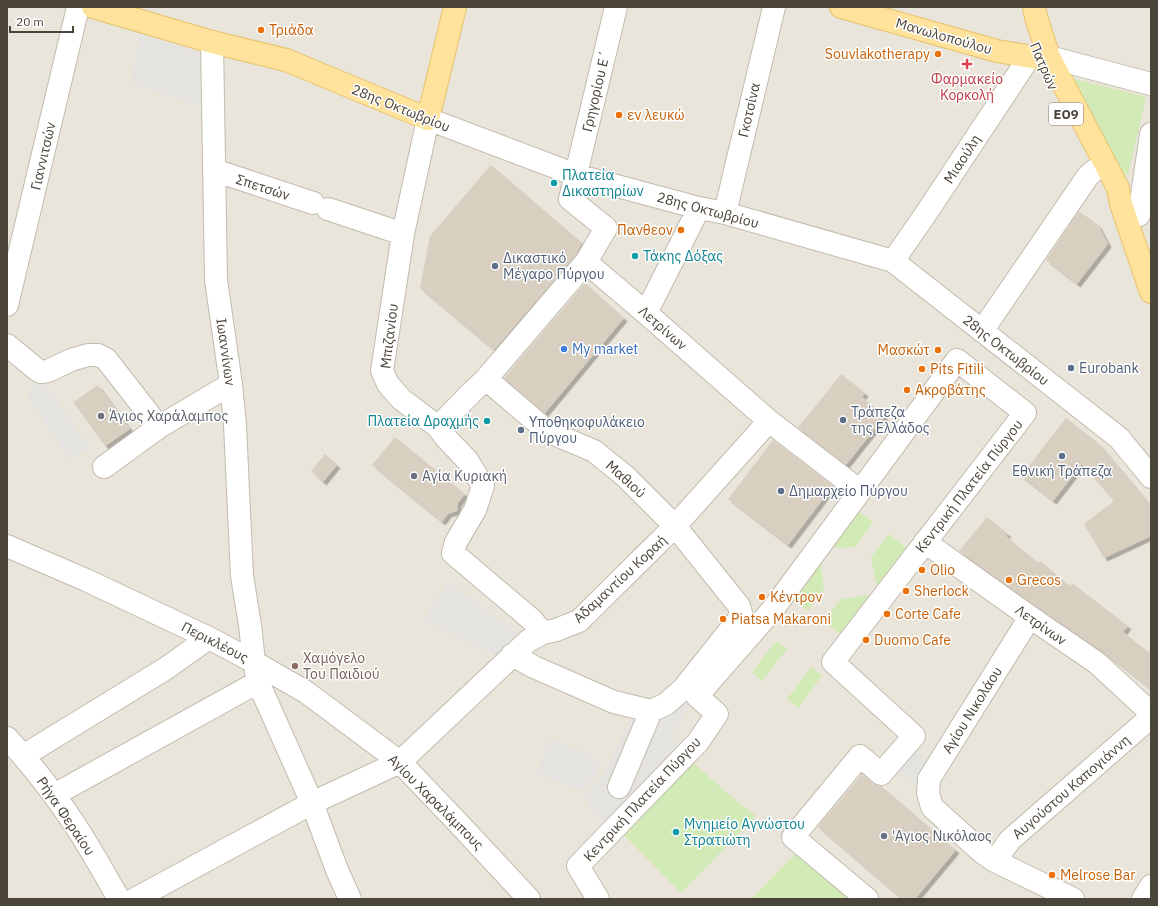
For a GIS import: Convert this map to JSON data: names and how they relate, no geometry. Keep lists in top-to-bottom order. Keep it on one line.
{"streets":{"main road":["Μανωλοπούλου","Πατρών","28ης Οκτωβρίου","ΕΟ9","Μπιζανίου"],"street":["Γρηγορίου Ε΄","Γκοτσίνα","Γιαννιτσών","Μιαούλη","Σπετσών","Λετρίνων","Ιωαννίνων","Μαθιού","Κεντρική Πλατεία Πύργου","Αδαμαντίου Κοραή","Περικλέους","Αγίου Νικολάου","Αυγούστου Καπογιάννη","Αγίου Χαραλάμπους","Ρήγα Φεραίου"]},"crossings":[["Μανωλοπούλου","Πατρών"],["Μανωλοπούλου","Μιαούλη"],["Πατρών","Μιαούλη"],["Γρηγορίου Ε΄","28ης Οκτωβρίου"],["Γρηγορίου Ε΄","Λετρίνων"],["28ης Οκτωβρίου","Γκοτσίνα"],["28ης Οκτωβρίου","Μιαούλη"],["28ης Οκτωβρίου","Μπιζανίου"],["28ης Οκτωβρίου","Ιωαννίνων"],["Σπετσών","Μπιζανίου"],["Σπετσών","Ιωαννίνων"],["Λετρίνων","Κεντρική Πλατεία Πύργου"],["Λετρίνων","Αδαμαντίου Κοραή"],["Λετρίνων","Αγίου Νικολάου"],["Μπιζανίου","Αδαμαντίου Κοραή"],["Ιωαννίνων","Περικλέους"],["Ιωαννίνων","Αγίου Χαραλάμπους"],["Μαθιού","Αδαμαντίου Κοραή"],["Αδαμαντίου Κοραή","Αγίου Χαραλάμπους"],["Περικλέους","Αγίου Χαραλάμπους"],["Αγίου Νικολάου","Αυγούστου Καπογιάννη"]],"places":{"other":["Τριάδα","Souvlakotherapy","εν λευκώ","Πλατεία Δικαστηρίων","Πανθεον","Τάκης Δόξας","Δικαστικό Μέγαρο Πύργου","My market","Mασκώτ","Eurobank","Pits Fitili","Ακροβάτης","Άγιος Χαράλαμπος","Τράπεζα της Ελλάδος","Πλατεία Δραχμής","Υποθηκοφυλάκειο Πύργου","Εθνική Τράπεζα","Αγία Κυριακή","Δημαρχείο Πύργου","Olio","Grecos","Sherlock","Κέντρον","Corte Cafe","Piatsa Makaroni","Duomo Cafe","Χαμόγελο Του Παιδιού","Μνημείο Αγνώστου Στρατιώτη","'Αγιος Νικόλαος","Melrose Bar"],"health":["Φαρμακείο Κορκολή"]},"scale_bar":"20 m"}
